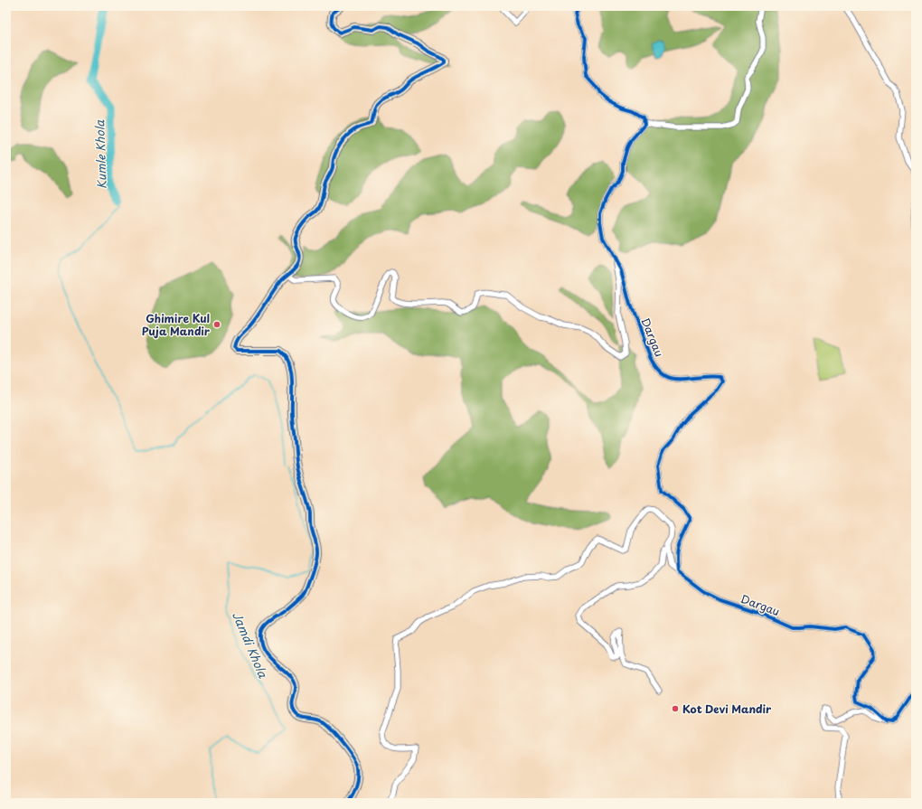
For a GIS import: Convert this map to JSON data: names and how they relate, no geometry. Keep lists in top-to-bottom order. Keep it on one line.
{"streets":{"street":["Dargau"]},"water":["Kumle Khola","Jamdi Khola"],"places":["Ghimire Kul Puja Mandir","Kot Devi Mandir"]}
